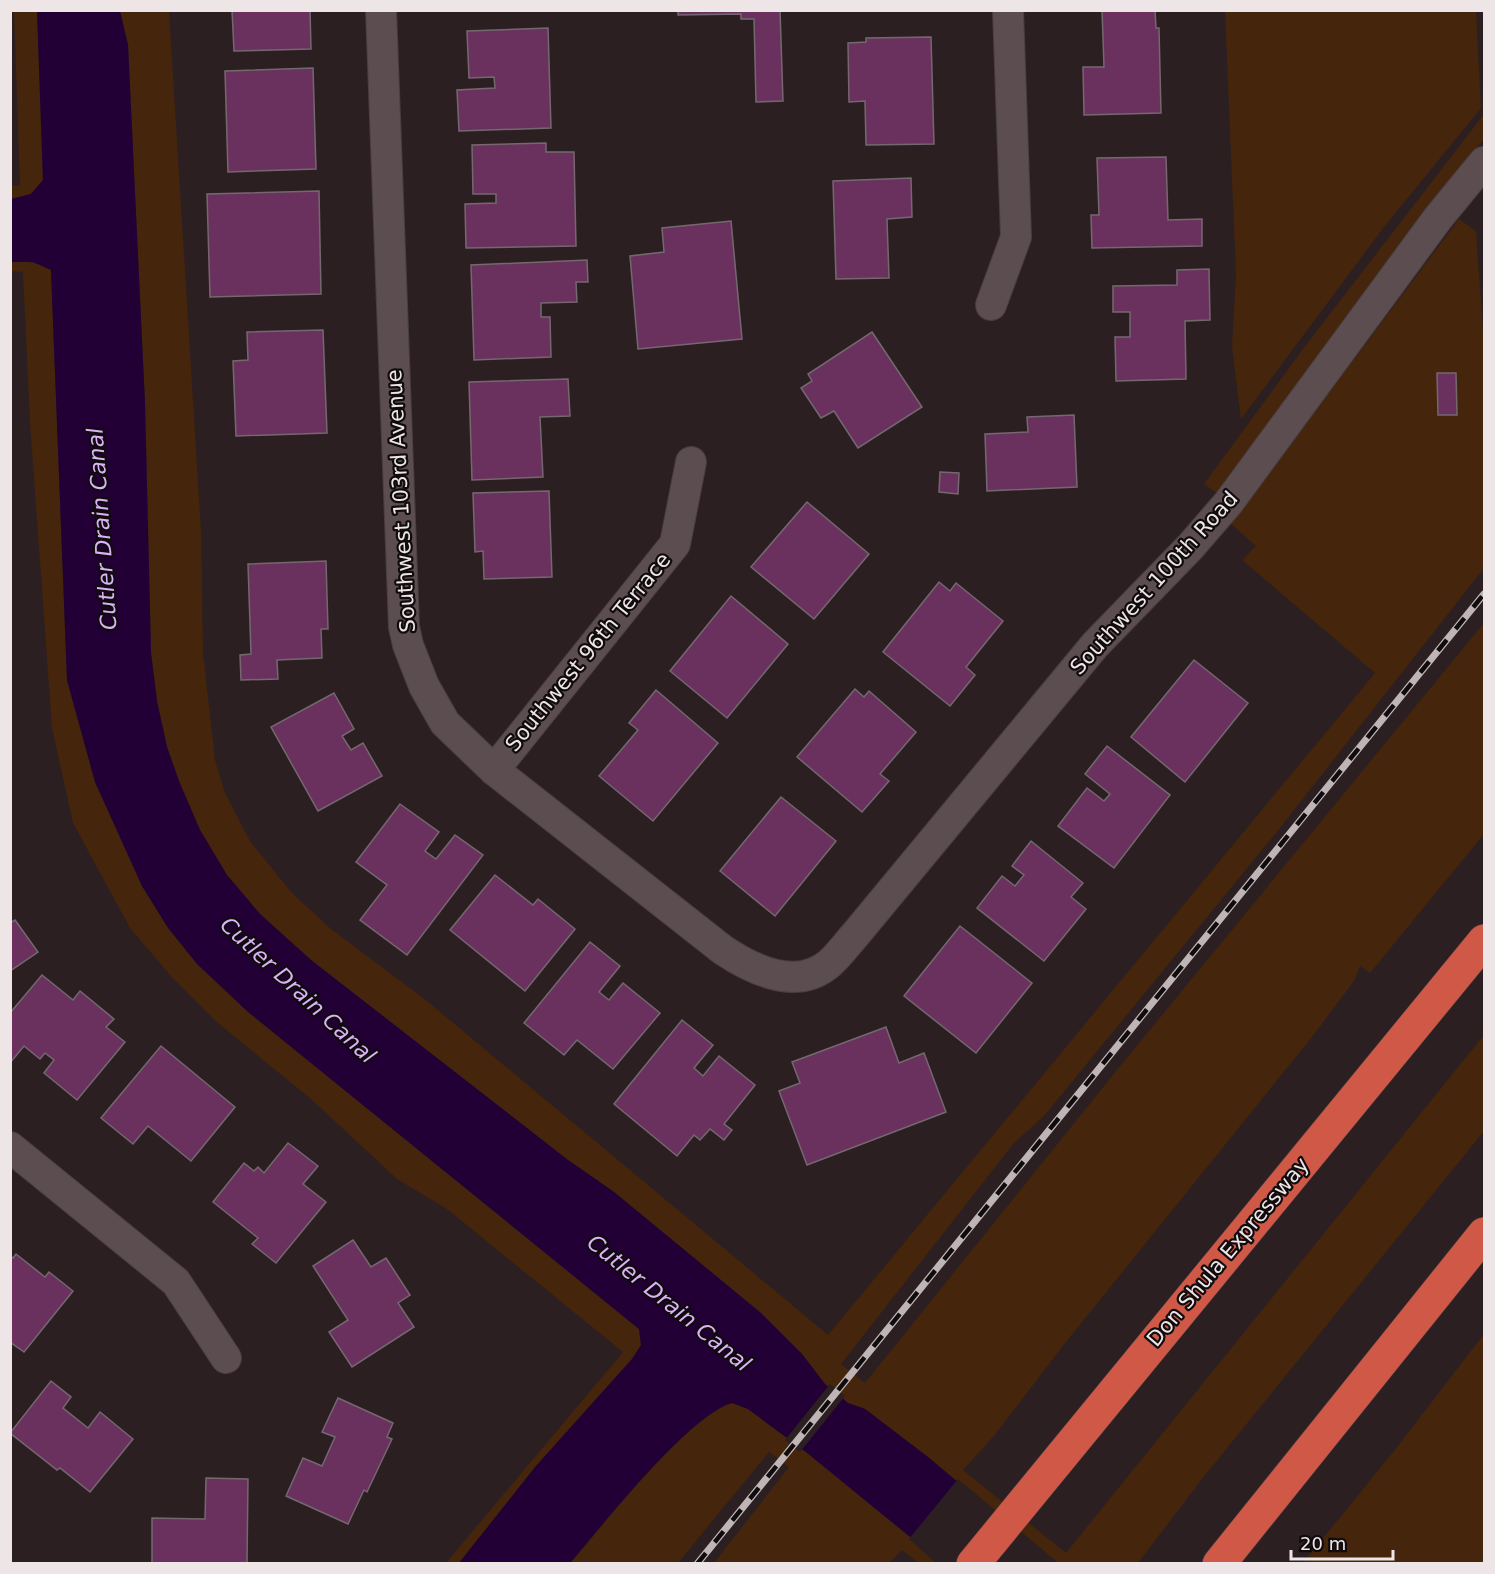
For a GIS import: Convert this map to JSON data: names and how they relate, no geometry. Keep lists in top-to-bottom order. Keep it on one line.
{"streets":{"highway":["Don Shula Expressway"],"street":["Southwest 103rd Avenue","Southwest 100th Road","Southwest 96th Terrace"]},"crossings":[["Southwest 103rd Avenue","Southwest 100th Road"],["Southwest 103rd Avenue","Southwest 96th Terrace"]],"water":["Cutler Drain Canal"],"scale_bar":"20 m"}
